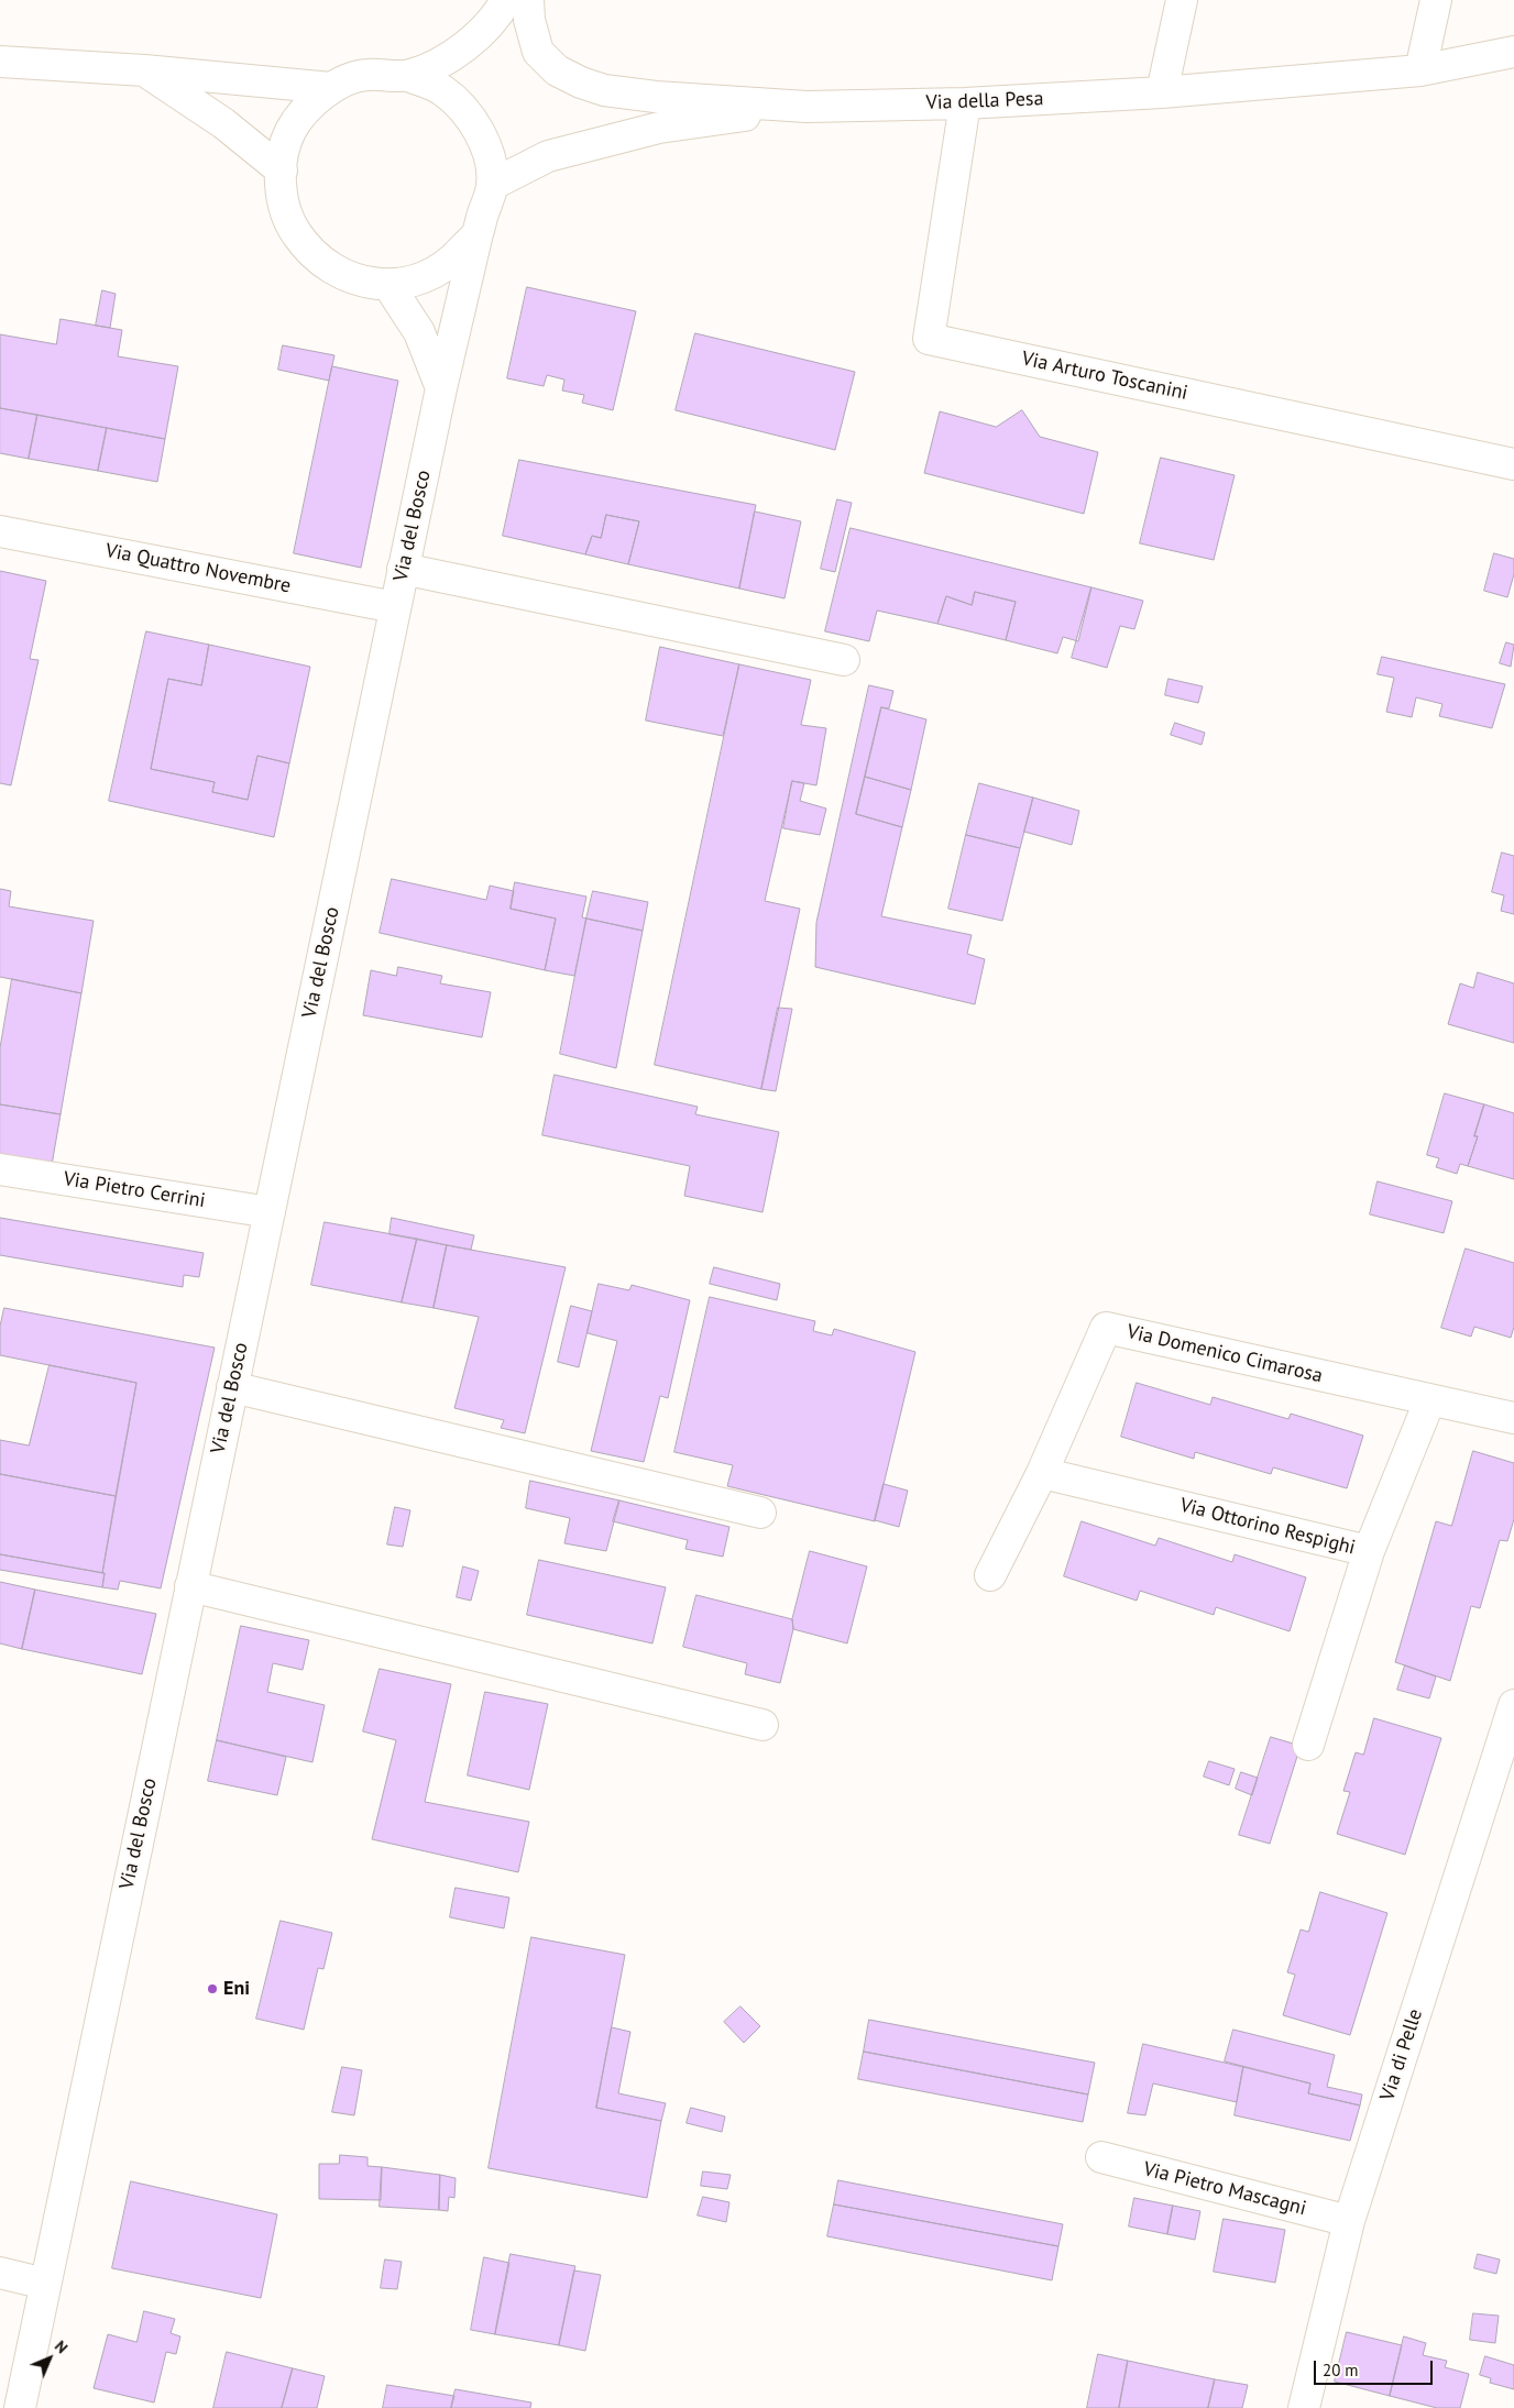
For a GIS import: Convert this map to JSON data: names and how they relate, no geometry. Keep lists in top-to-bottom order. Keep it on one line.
{"streets":{"street":["Via della Pesa","Via Arturo Toscanini","Via del Bosco","Via Quattro Novembre","Via Pietro Cerrini","Via Domenico Cimarosa","Via Ottorino Respighi","Via di Pelle","Via Pietro Mascagni"]},"crossings":[["Via della Pesa","Via Arturo Toscanini"],["Via della Pesa","Via del Bosco"],["Via del Bosco","Via Quattro Novembre"],["Via del Bosco","Via Pietro Cerrini"],["Via Domenico Cimarosa","Via Ottorino Respighi"],["Via di Pelle","Via Pietro Mascagni"]],"places":["Eni"],"scale_bar":"20 m","north":"top right"}
